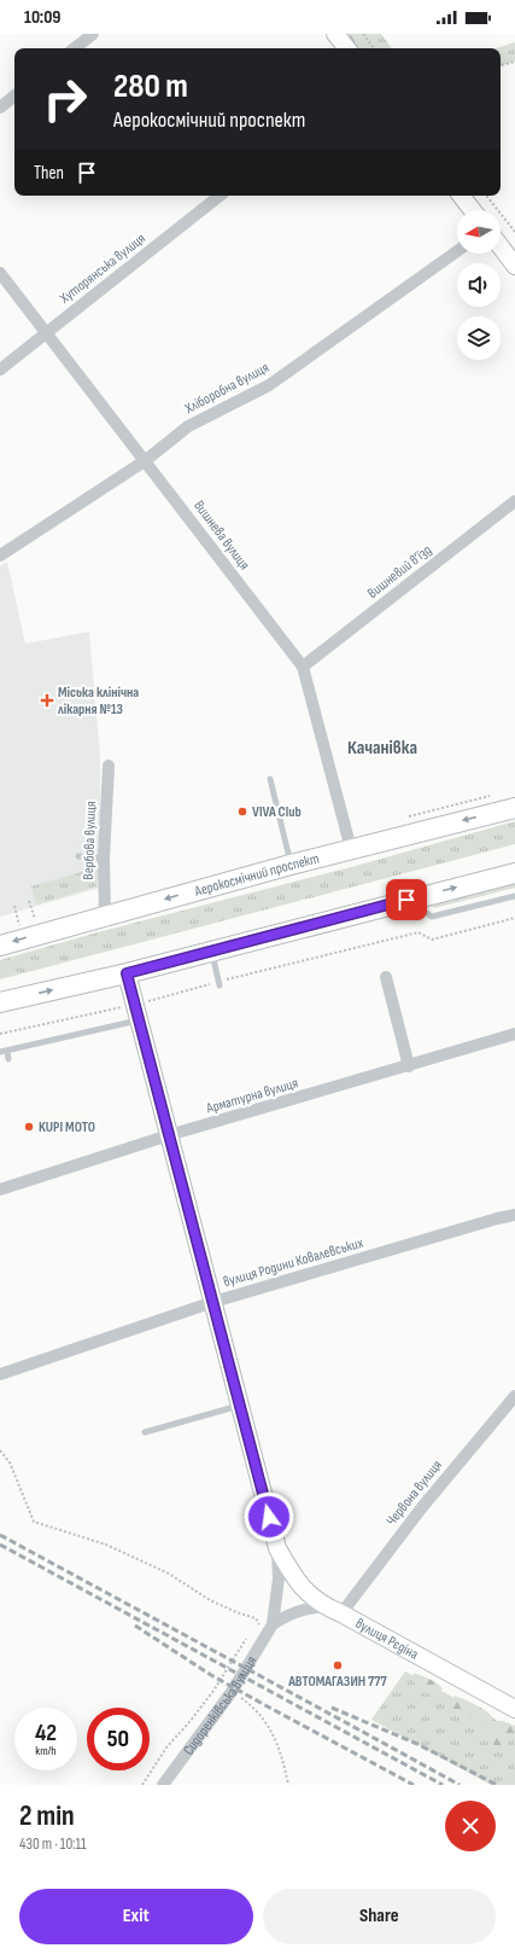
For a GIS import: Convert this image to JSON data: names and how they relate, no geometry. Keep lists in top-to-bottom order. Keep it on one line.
{"streets":{"main road":["Аерокосмічний проспект","вулиця Рєдіна","Сидоренківська вулиця"],"street":["Хуторянська вулиця","Хліборобна вулиця","Вишнева вулиця","Вишневий в’їзд","Вербова вулиця","Арматурна вулиця","вулиця Родини Ковалевських","Червона вулиця"]},"crossings":[["Хуторянська вулиця","Вишнева вулиця"],["Хліборобна вулиця","Вишнева вулиця"],["Вишнева вулиця","Вишневий в’їзд"],["Вишнева вулиця","Аерокосмічний проспект"],["Вербова вулиця","Аерокосмічний проспект"],["Арматурна вулиця","Сидоренківська вулиця"],["вулиця Родини Ковалевських","Сидоренківська вулиця"],["Червона вулиця","вулиця Рєдіна"],["вулиця Рєдіна","Сидоренківська вулиця"]],"districts":["Качанівка"],"places":{"health":["Міська клінічна лікарня №13"],"other":["VIVA Club","KUPI MOTO","АВТОМАГАЗИН 777"]},"north":"left","page":{"status":"10:09","turn":["280 m","Аерокосмічний проспект"],"then":"Then","speed":"42 km/h","limit":"50","heading":["2 min","430 m · 10:11"],"buttons":["Exit","Share"]}}
